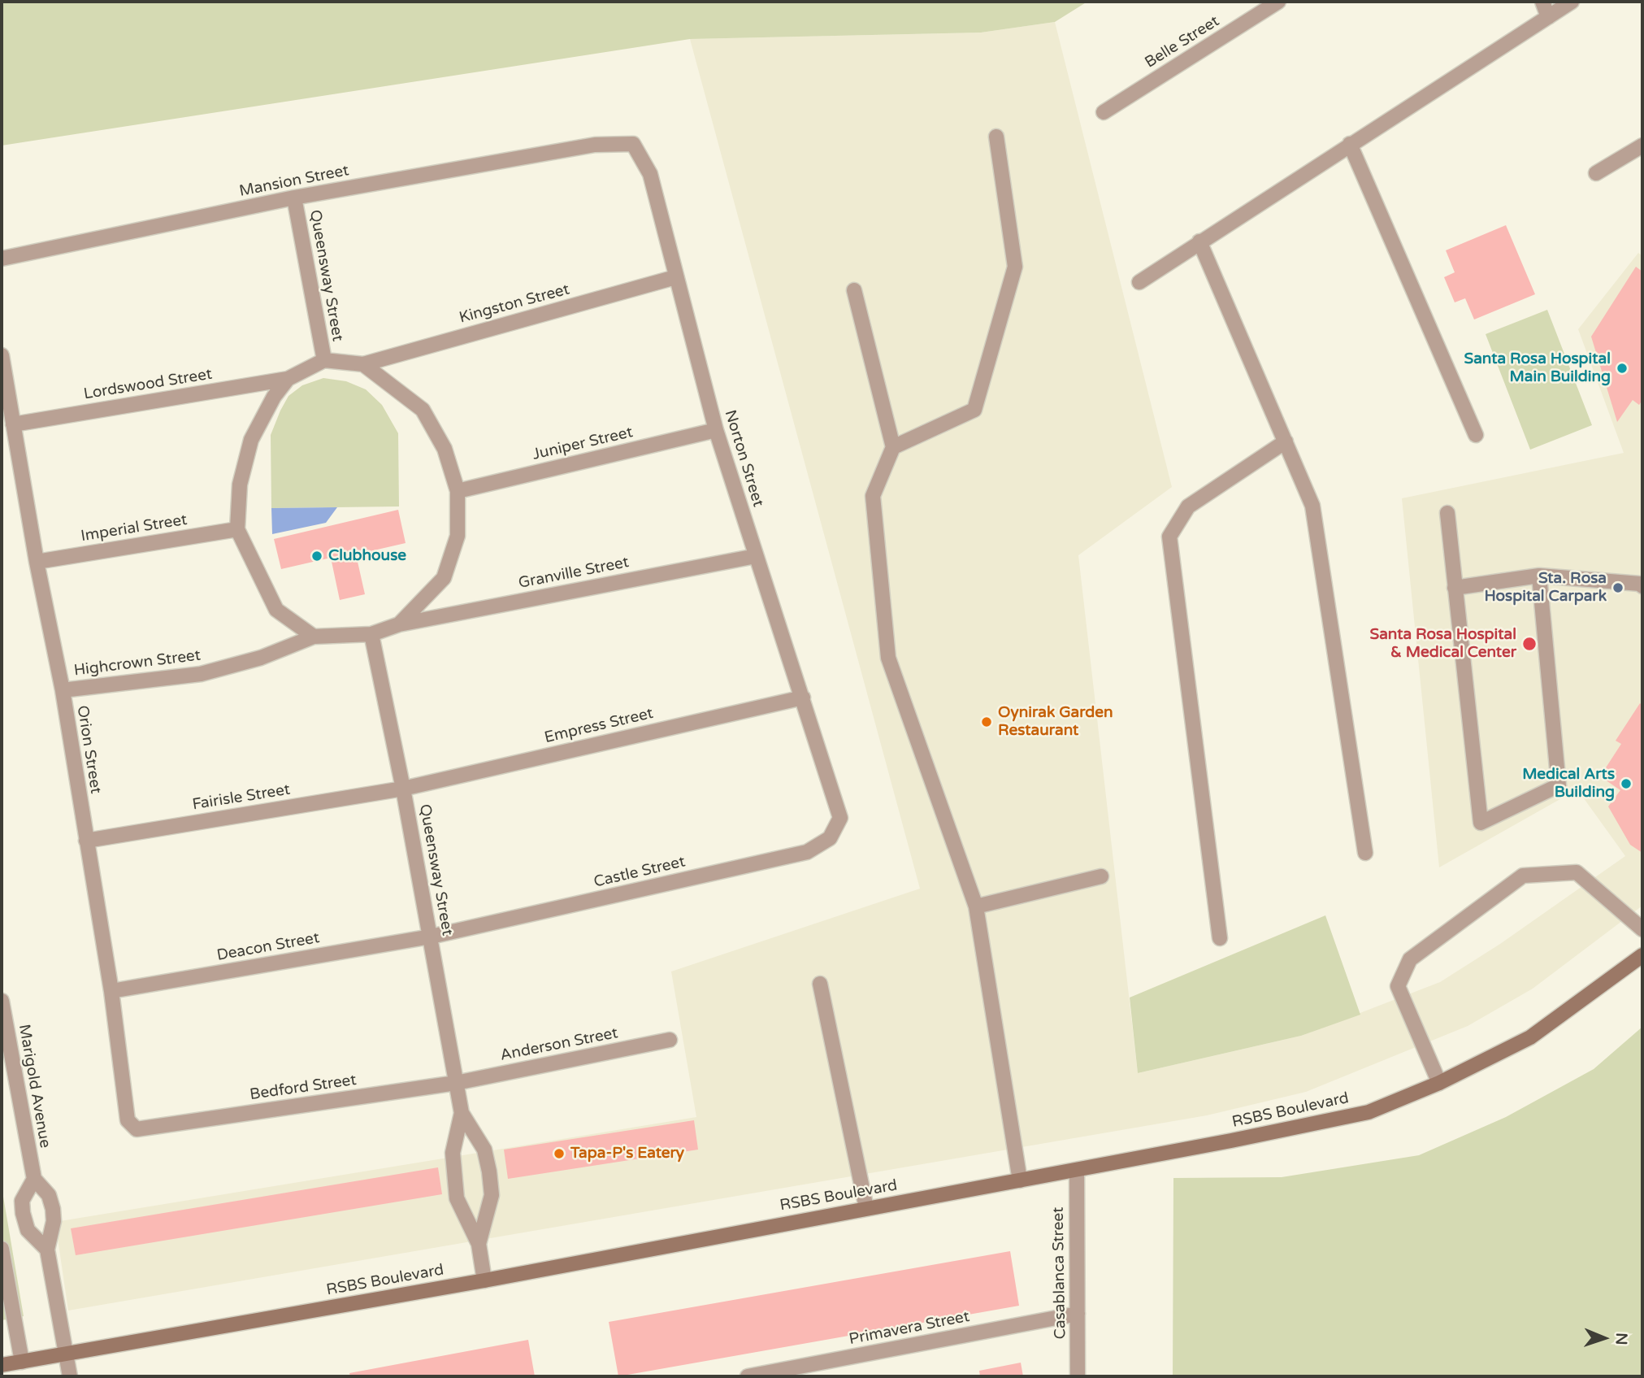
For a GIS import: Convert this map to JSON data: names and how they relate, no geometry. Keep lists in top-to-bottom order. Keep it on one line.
{"streets":{"street":["Belle Street","Mansion Street","Queensway Street","Kingston Street","Lordswood Street","Juniper Street","Norton Street","Imperial Street","Granville Street","Highcrown Street","Empress Street","Orion Street","Fairisle Street","Castle Street","Deacon Street","Anderson Street","Marigold Avenue","Bedford Street","RSBS Boulevard","Casablanca Street","Primavera Street"]},"crossings":[["Mansion Street","Queensway Street"],["Mansion Street","Norton Street"],["Queensway Street","Kingston Street"],["Queensway Street","Lordswood Street"],["Queensway Street","Imperial Street"],["Queensway Street","Highcrown Street"],["Queensway Street","Empress Street"],["Queensway Street","Fairisle Street"],["Queensway Street","Castle Street"],["Queensway Street","Deacon Street"],["Queensway Street","Anderson Street"],["Queensway Street","Bedford Street"],["Queensway Street","RSBS Boulevard"],["Kingston Street","Norton Street"],["Lordswood Street","Orion Street"],["Juniper Street","Norton Street"],["Norton Street","Granville Street"],["Norton Street","Empress Street"],["Norton Street","Castle Street"],["Imperial Street","Orion Street"],["Highcrown Street","Orion Street"],["Empress Street","Fairisle Street"],["Orion Street","Fairisle Street"],["Orion Street","Deacon Street"],["Orion Street","Bedford Street"],["Castle Street","Deacon Street"],["Anderson Street","Bedford Street"],["Marigold Avenue","RSBS Boulevard"],["RSBS Boulevard","Casablanca Street"],["Casablanca Street","Primavera Street"]],"places":["Santa Rosa Hospital Main Building","Clubhouse","Sta. Rosa Hospital Carpark","Santa Rosa Hospital & Medical Center","Oynirak Garden Restaurant","Medical Arts Building","Tapa-P's Eatery"],"north":"right"}
